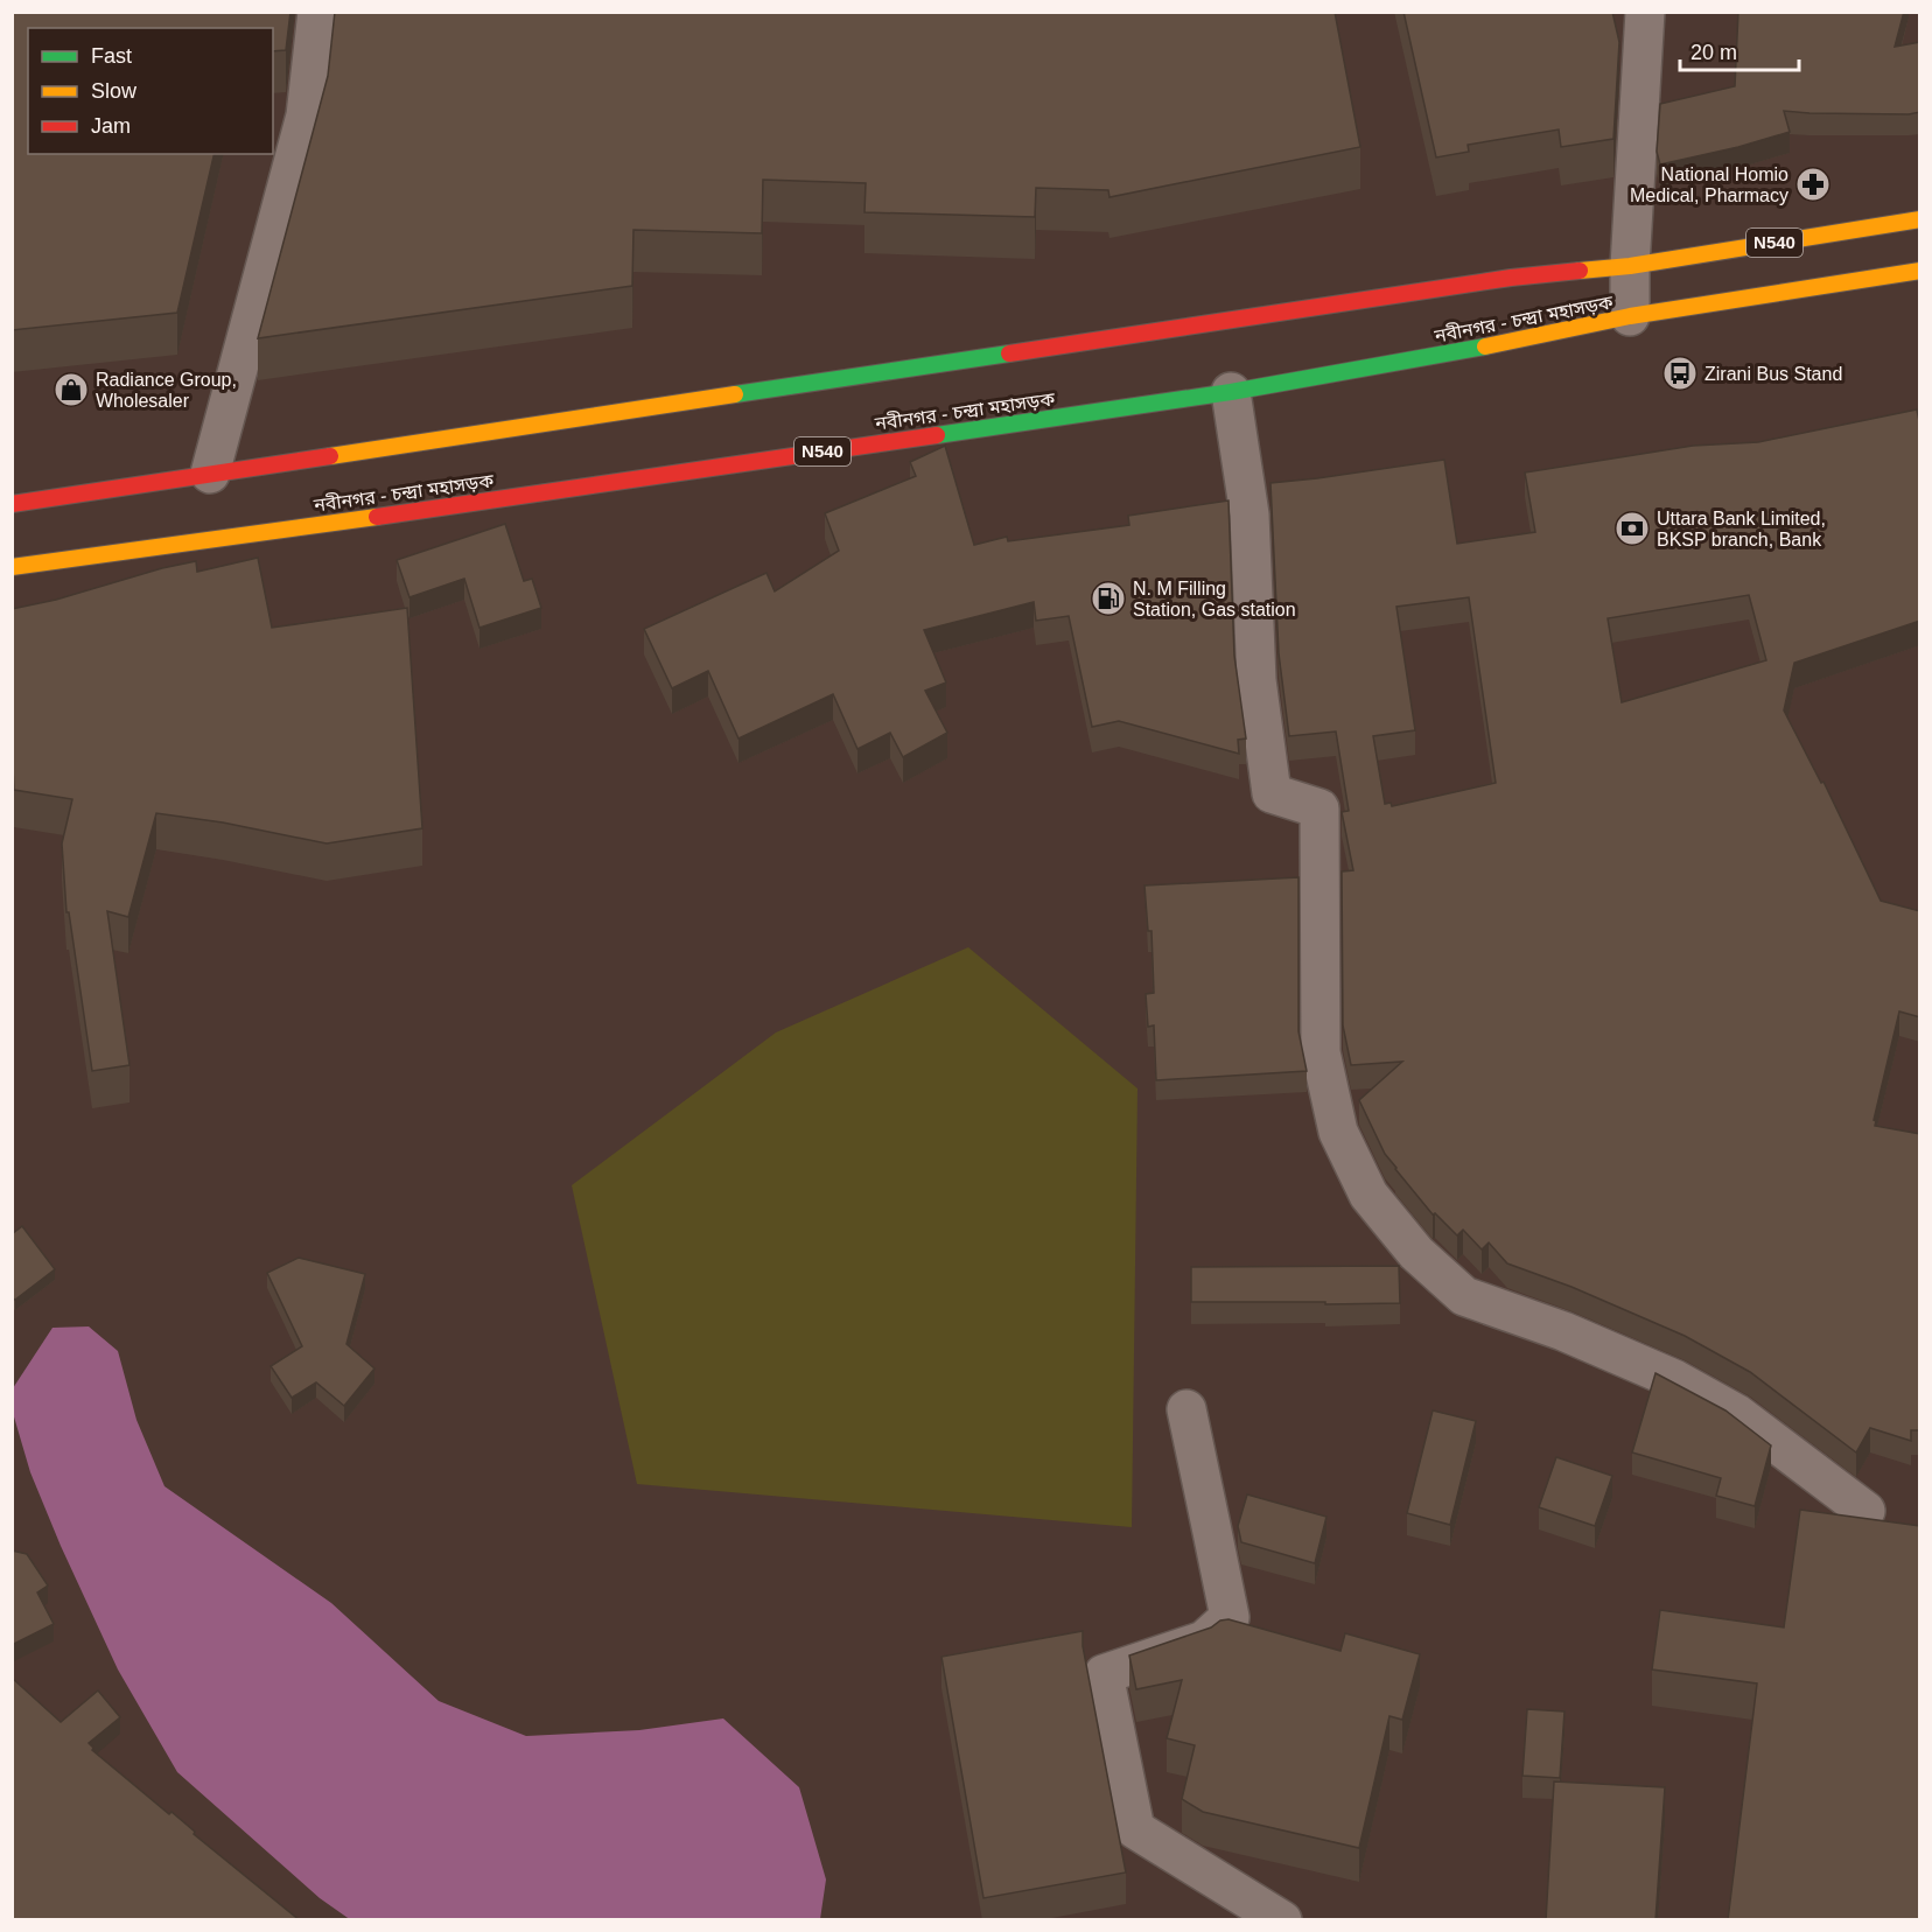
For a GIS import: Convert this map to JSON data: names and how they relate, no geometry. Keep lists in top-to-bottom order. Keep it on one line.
{"streets":{"highway":["N540","নবীনগর - চন্দ্রা মহাসড়ক"]},"places":{"pharmacy":["National Homio Medical, Pharmacy"],"bus stop":["Zirani Bus Stand"],"shop":["Radiance Group, Wholesaler"],"bank":["Uttara Bank Limited, BKSP branch, Bank"],"fuel station":["N. M Filling Station, Gas station"]},"legend":["Fast","Slow","Jam"],"scale_bar":"20 m"}
